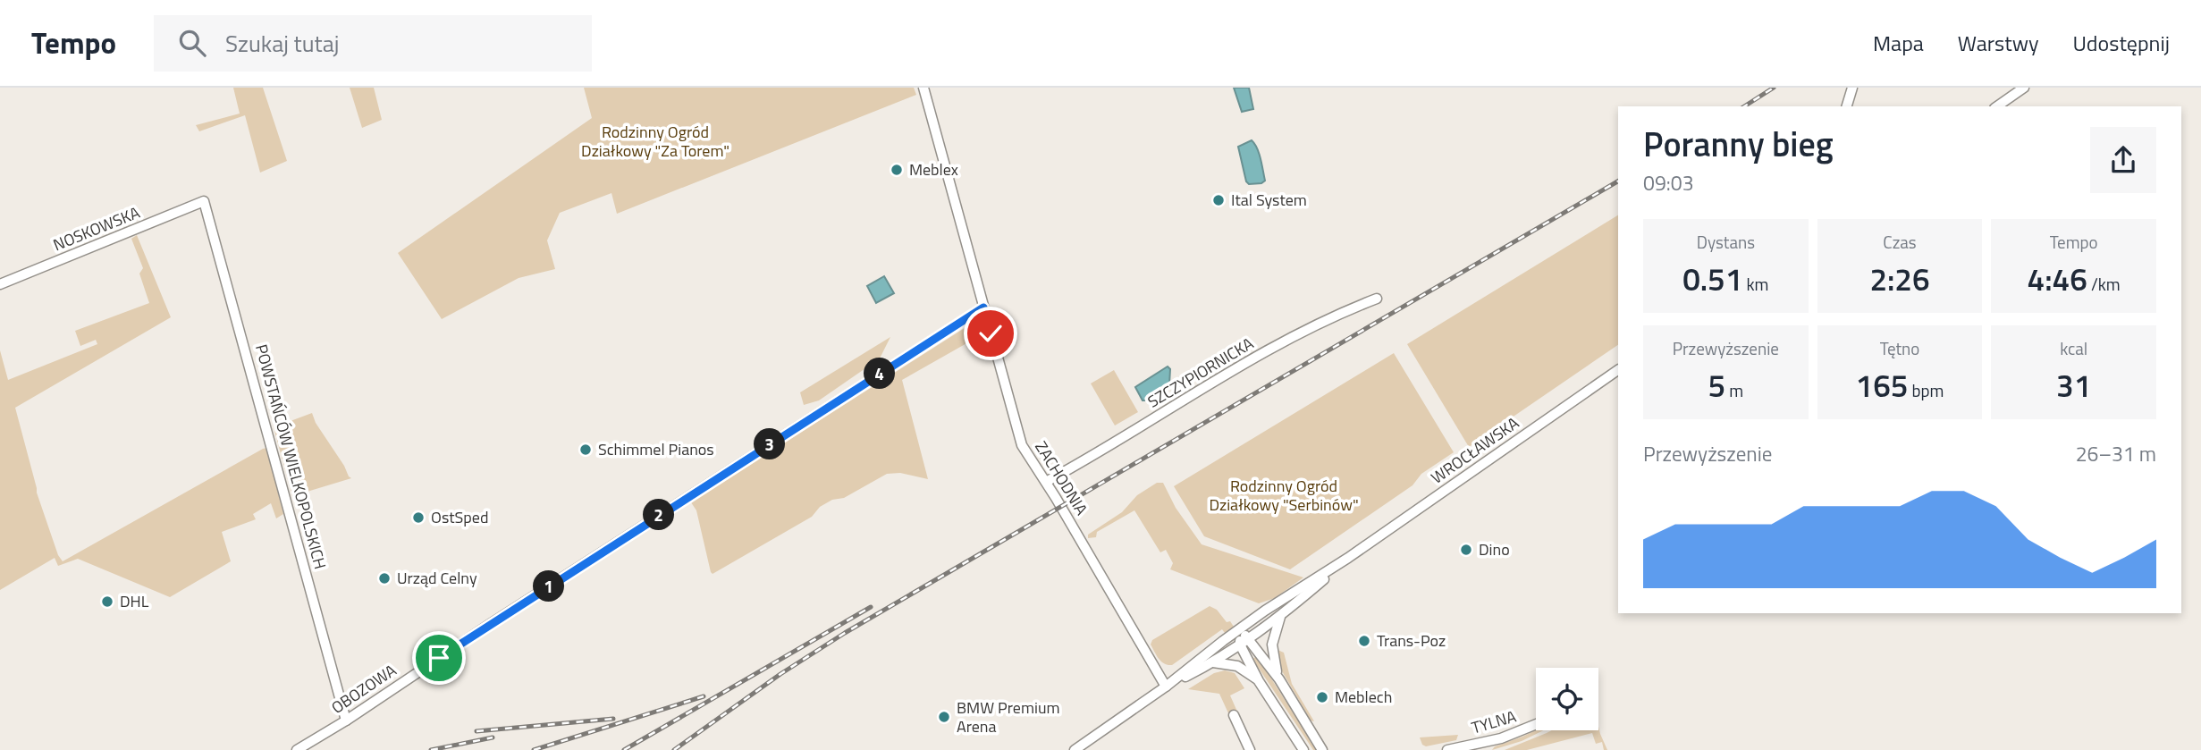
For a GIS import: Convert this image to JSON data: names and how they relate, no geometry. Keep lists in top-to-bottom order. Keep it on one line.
{"streets":{"street":["NOSKOWSKA","SZCZYPIORNICKA","WROCŁAWSKA","POWSTAŃCÓW WIELKOPOLSKICH","ZACHODNIA","OBOZOWA","TYLNA"]},"crossings":[["NOSKOWSKA","POWSTAŃCÓW WIELKOPOLSKICH"],["SZCZYPIORNICKA","ZACHODNIA"],["WROCŁAWSKA","ZACHODNIA"],["POWSTAŃCÓW WIELKOPOLSKICH","OBOZOWA"],["ZACHODNIA","OBOZOWA"]],"parks":["Rodzinny Ogród Działkowy \"Za Torem\"","Rodzinny Ogród Działkowy \"Serbinów\""],"places":["Meblex","Ital System","Schimmel Pianos","OstSped","Dino","Urząd Celny","DHL","Trans-Poz","Meblech","BMW Premium Arena"],"page":{"header":"Tempo","search":"Szukaj tutaj","nav":["Mapa","Warstwy","Udostępnij"],"heading":["Poranny bieg","09:03"],"stats":[["Dystans","0.51 km"],["Czas","2:26"],["Tempo","4:46 /km"],["Przewyższenie","5 m"],["Tętno","165 bpm"],["kcal","31"]],"pins":["4","3","2","1"],"chart":["Przewyższenie","26–31 m"]}}
